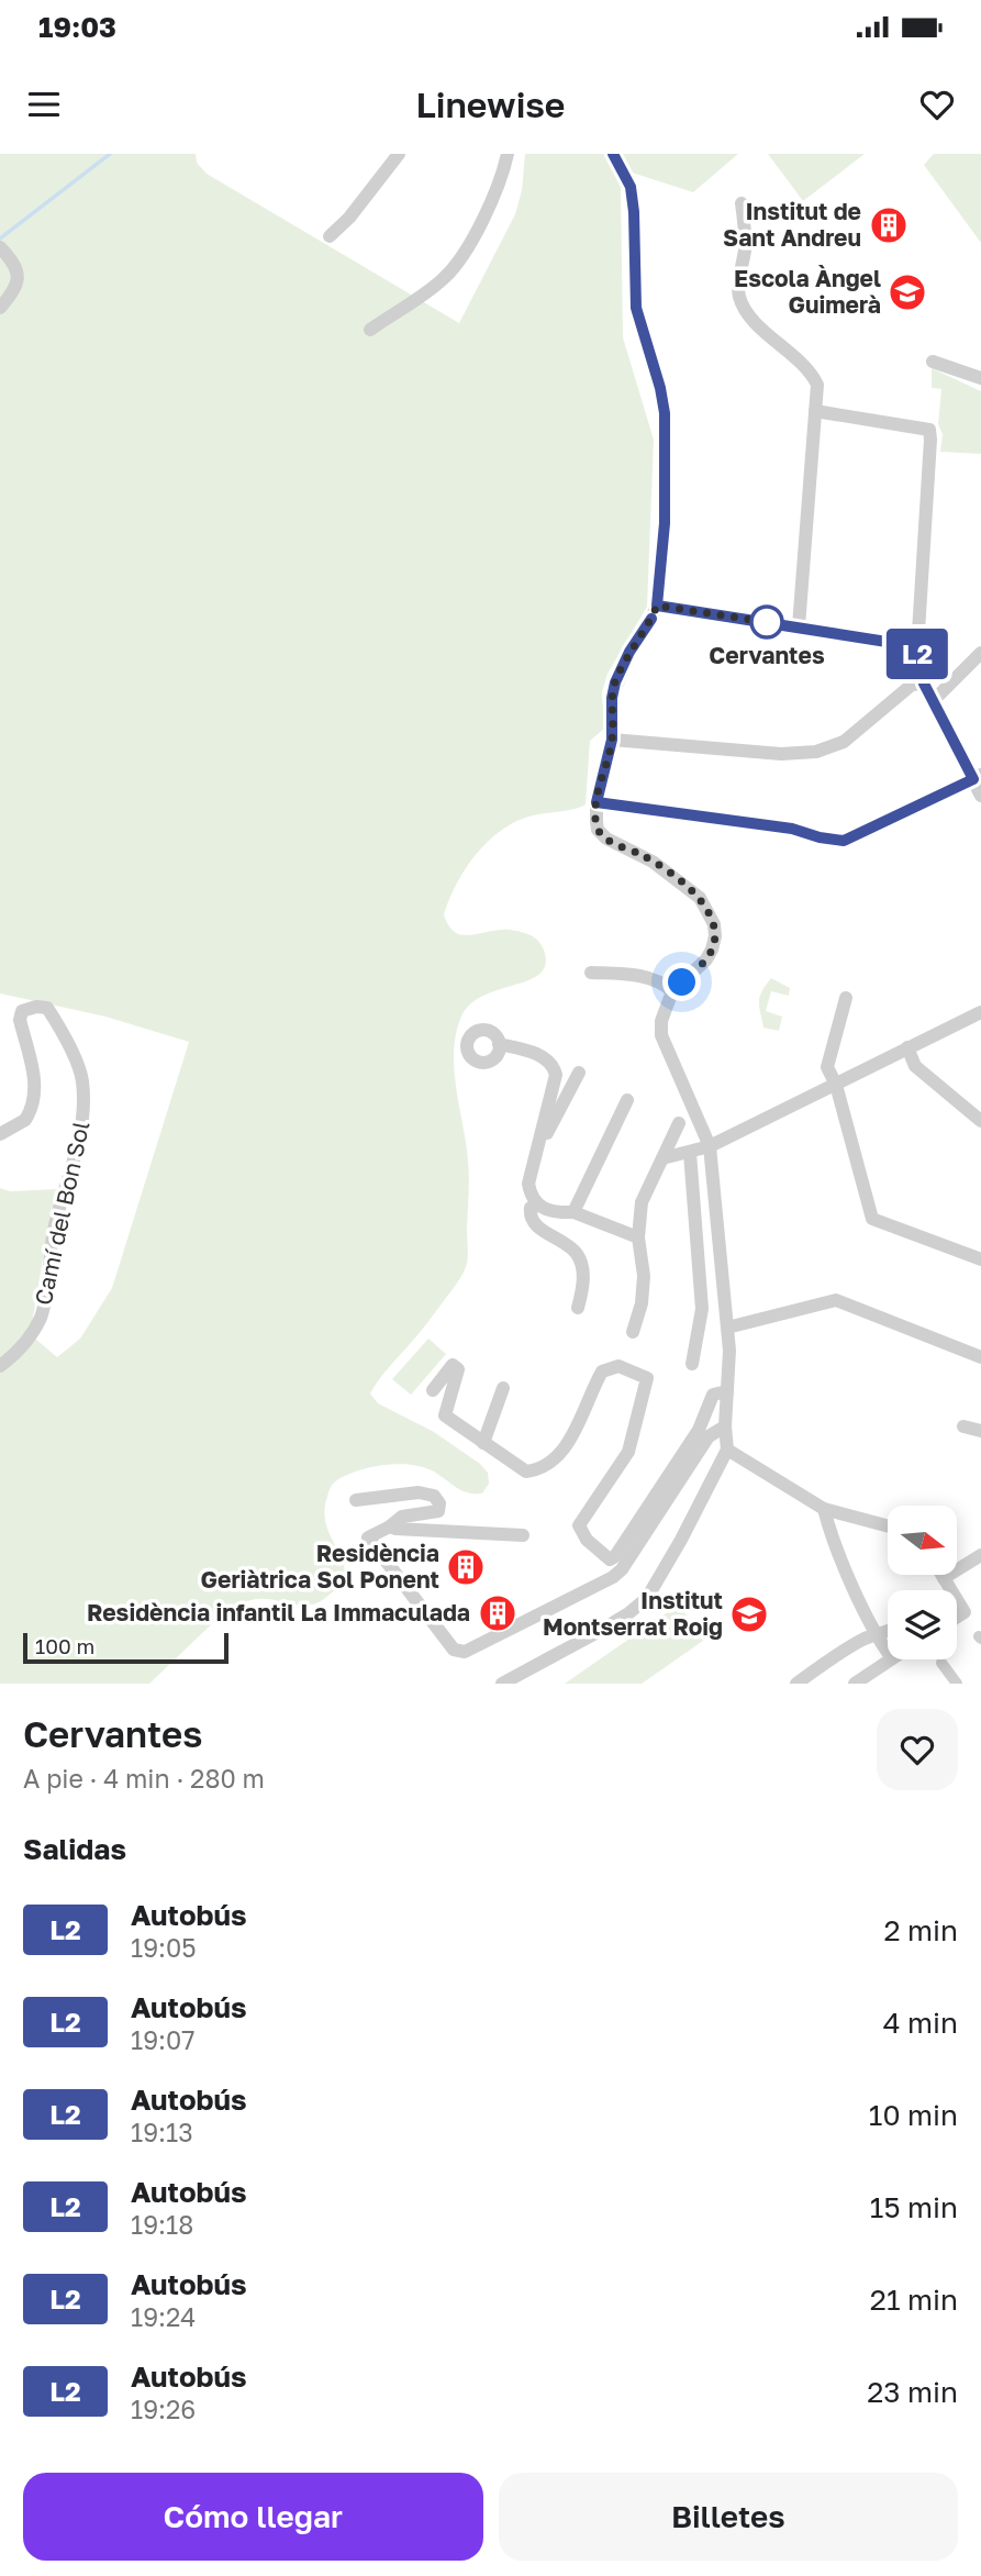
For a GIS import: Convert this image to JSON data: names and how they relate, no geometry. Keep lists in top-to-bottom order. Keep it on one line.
{"streets":{"street":["Camí del Bon Sol"]},"places":{"building":["Institut de Sant Andreu","Residència Geriàtrica Sol Ponent","Residència infantil La Immaculada"],"school or university":["Escola Àngel Guimerà","Institut Montserrat Roig"],"other":["Cervantes"]},"lines":["bus line L2"],"scale_bar":"100 m","north":"right","page":{"status":"19:03","header":"Linewise","on_map":"L2","scale":"100 m","heading":[["Cervantes","A pie · 4 min · 280 m"],"Salidas"],"list":[{"mark":"L2","name":"Autobús","note":"19:05","value":"2 min"},{"mark":"L2","name":"Autobús","note":"19:07","value":"4 min"},{"mark":"L2","name":"Autobús","note":"19:13","value":"10 min"},{"mark":"L2","name":"Autobús","note":"19:18","value":"15 min"},{"mark":"L2","name":"Autobús","note":"19:24","value":"21 min"},{"mark":"L2","name":"Autobús","note":"19:26","value":"23 min"}],"buttons":["Cómo llegar","Billetes"]}}
